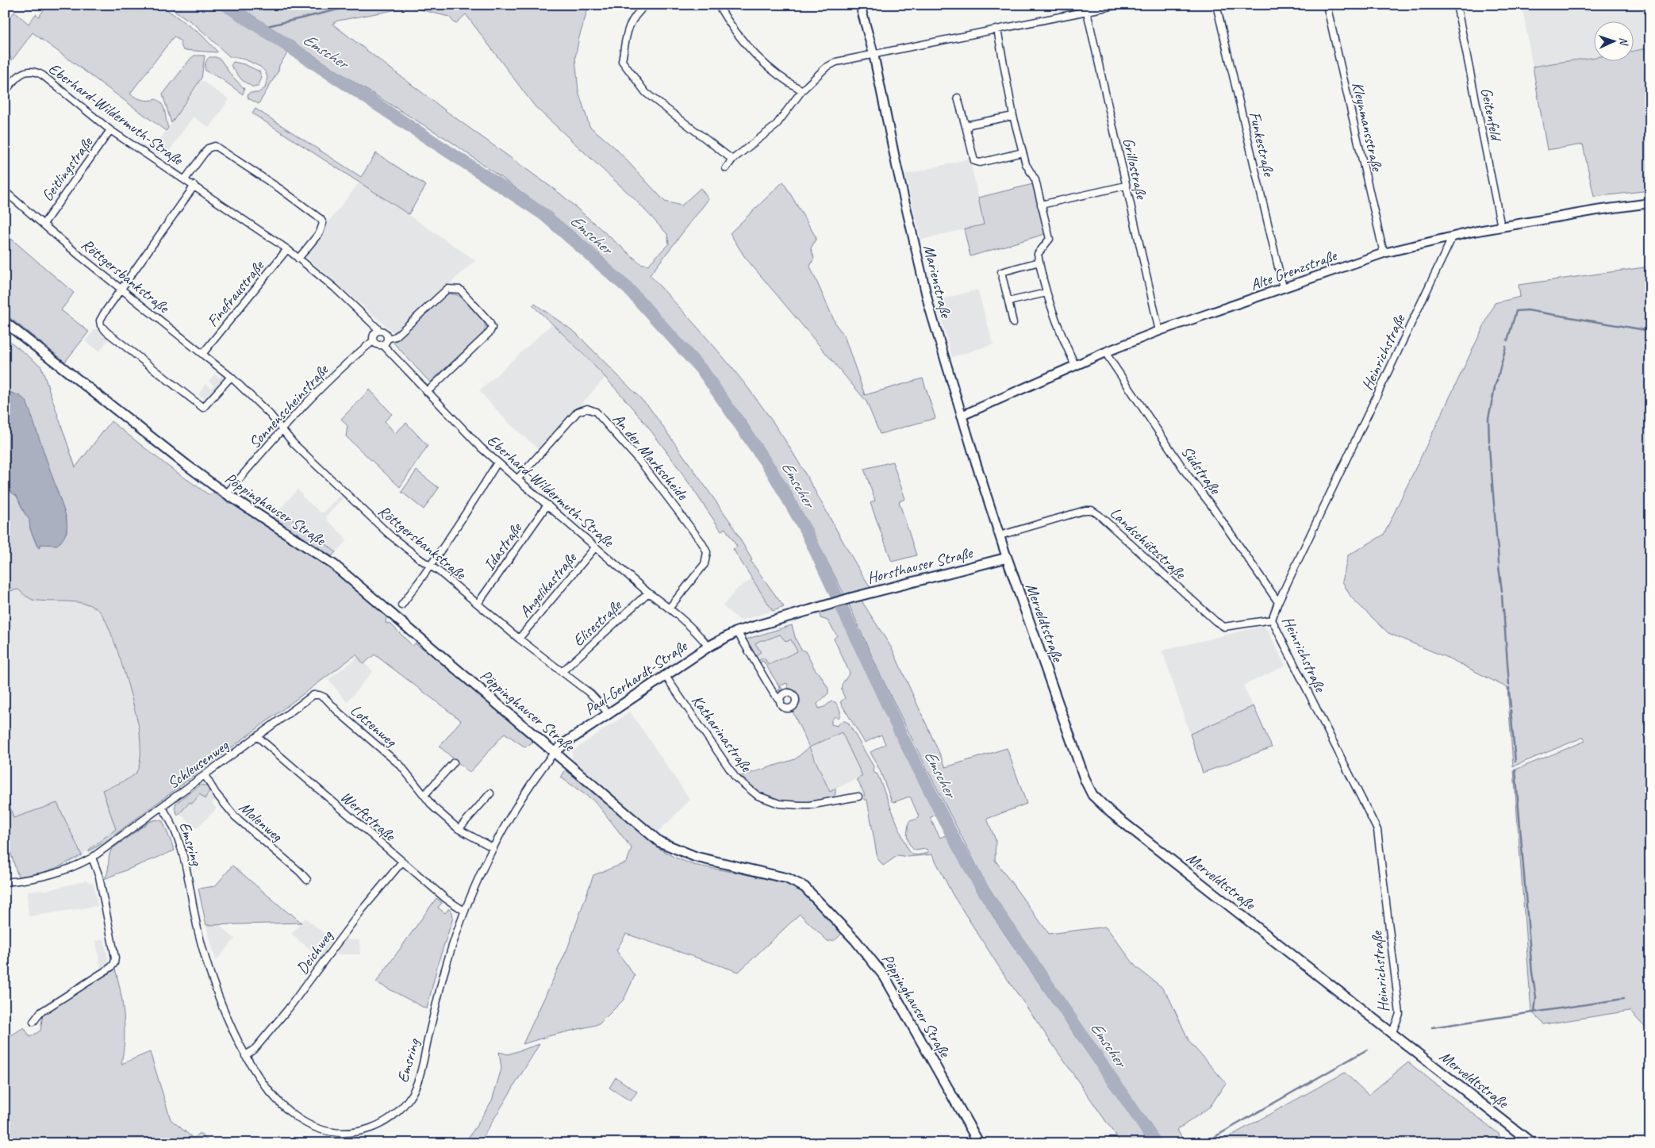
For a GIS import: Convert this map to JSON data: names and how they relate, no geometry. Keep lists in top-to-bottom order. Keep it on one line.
{"streets":{"main road":["Pöppinghauser Straße","Horsthauser Straße","Merveldtstraße","Paul-Gerhardt-Straße"],"street":["Eberhard-Wildermuth-Straße","Geitenfeld","Kleynmansstraße","Funkestraße","Grillostraße","Geitlingstraße","Alte Grenzstraße","Röttgersbankstraße","Marienstraße","Finefraustraße","Heinrichstraße","Sonnenscheinstraße","An der Markscheide","Südstraße","Landschützstraße","Idastraße","Angelikastraße","Elisestraße","Lotsenweg","Katharinastraße","Schleusenweg","Werftstraße","Molenweg","Emsring","Deichweg"]},"crossings":[["Eberhard-Wildermuth-Straße","Geitlingstraße"],["Eberhard-Wildermuth-Straße","Finefraustraße"],["Eberhard-Wildermuth-Straße","Sonnenscheinstraße"],["Eberhard-Wildermuth-Straße","An der Markscheide"],["Eberhard-Wildermuth-Straße","Idastraße"],["Eberhard-Wildermuth-Straße","Angelikastraße"],["Eberhard-Wildermuth-Straße","Elisestraße"],["Eberhard-Wildermuth-Straße","Paul-Gerhardt-Straße"],["Geitenfeld","Alte Grenzstraße"],["Kleynmansstraße","Alte Grenzstraße"],["Funkestraße","Alte Grenzstraße"],["Grillostraße","Alte Grenzstraße"],["Geitlingstraße","Röttgersbankstraße"],["Alte Grenzstraße","Marienstraße"],["Alte Grenzstraße","Heinrichstraße"],["Alte Grenzstraße","Südstraße"],["Röttgersbankstraße","Finefraustraße"],["Röttgersbankstraße","Sonnenscheinstraße"],["Röttgersbankstraße","Idastraße"],["Röttgersbankstraße","Angelikastraße"],["Röttgersbankstraße","Elisestraße"],["Röttgersbankstraße","Paul-Gerhardt-Straße"],["Marienstraße","Landschützstraße"],["Marienstraße","Horsthauser Straße"],["Marienstraße","Merveldtstraße"],["Heinrichstraße","Südstraße"],["Heinrichstraße","Landschützstraße"],["Heinrichstraße","Merveldtstraße"],["Sonnenscheinstraße","Pöppinghauser Straße"],["Pöppinghauser Straße","Paul-Gerhardt-Straße"],["Pöppinghauser Straße","Emsring"],["Horsthauser Straße","Merveldtstraße"],["Horsthauser Straße","Paul-Gerhardt-Straße"],["Paul-Gerhardt-Straße","Katharinastraße"],["Paul-Gerhardt-Straße","Emsring"],["Lotsenweg","Schleusenweg"],["Lotsenweg","Emsring"],["Schleusenweg","Werftstraße"],["Schleusenweg","Molenweg"],["Schleusenweg","Emsring"],["Werftstraße","Emsring"],["Werftstraße","Deichweg"],["Emsring","Deichweg"]],"water":["Emscher"],"north":"right"}
